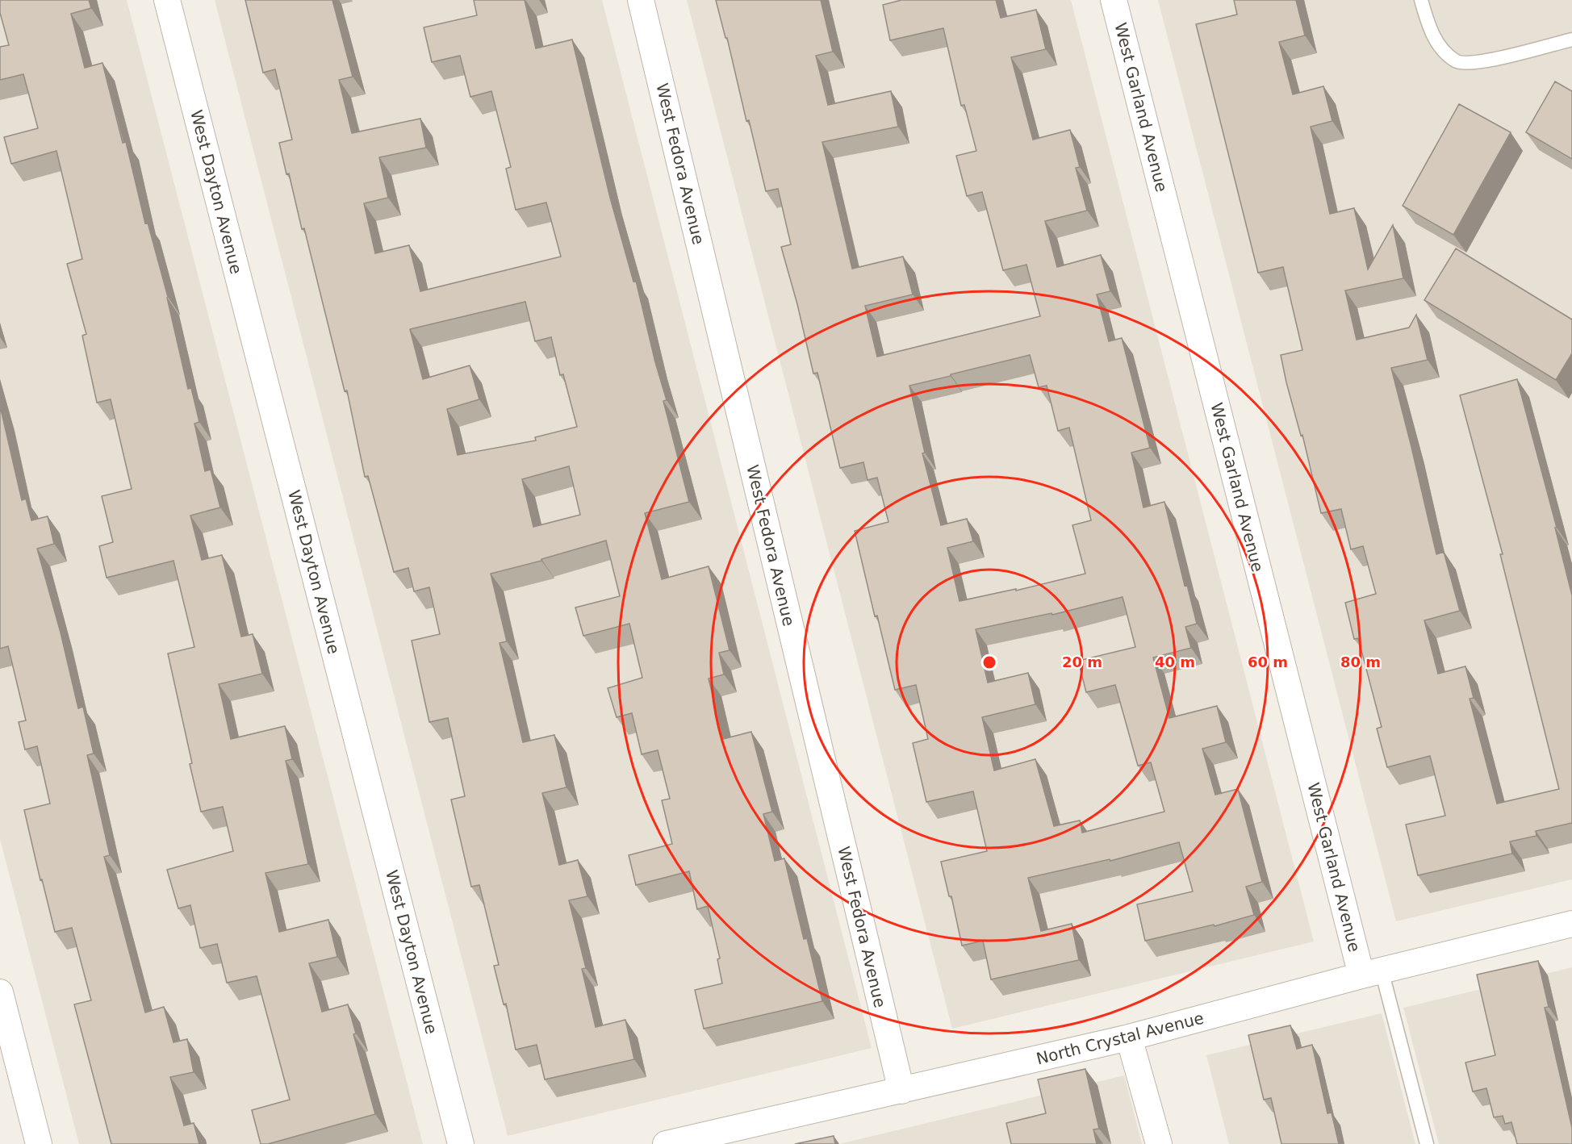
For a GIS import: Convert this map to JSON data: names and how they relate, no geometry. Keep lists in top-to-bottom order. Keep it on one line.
{"streets":{"street":["West Garland Avenue","West Fedora Avenue","West Dayton Avenue","North Crystal Avenue"]},"crossings":[["West Garland Avenue","North Crystal Avenue"],["West Fedora Avenue","North Crystal Avenue"]],"rings":["20 m","40 m","60 m","80 m"]}
